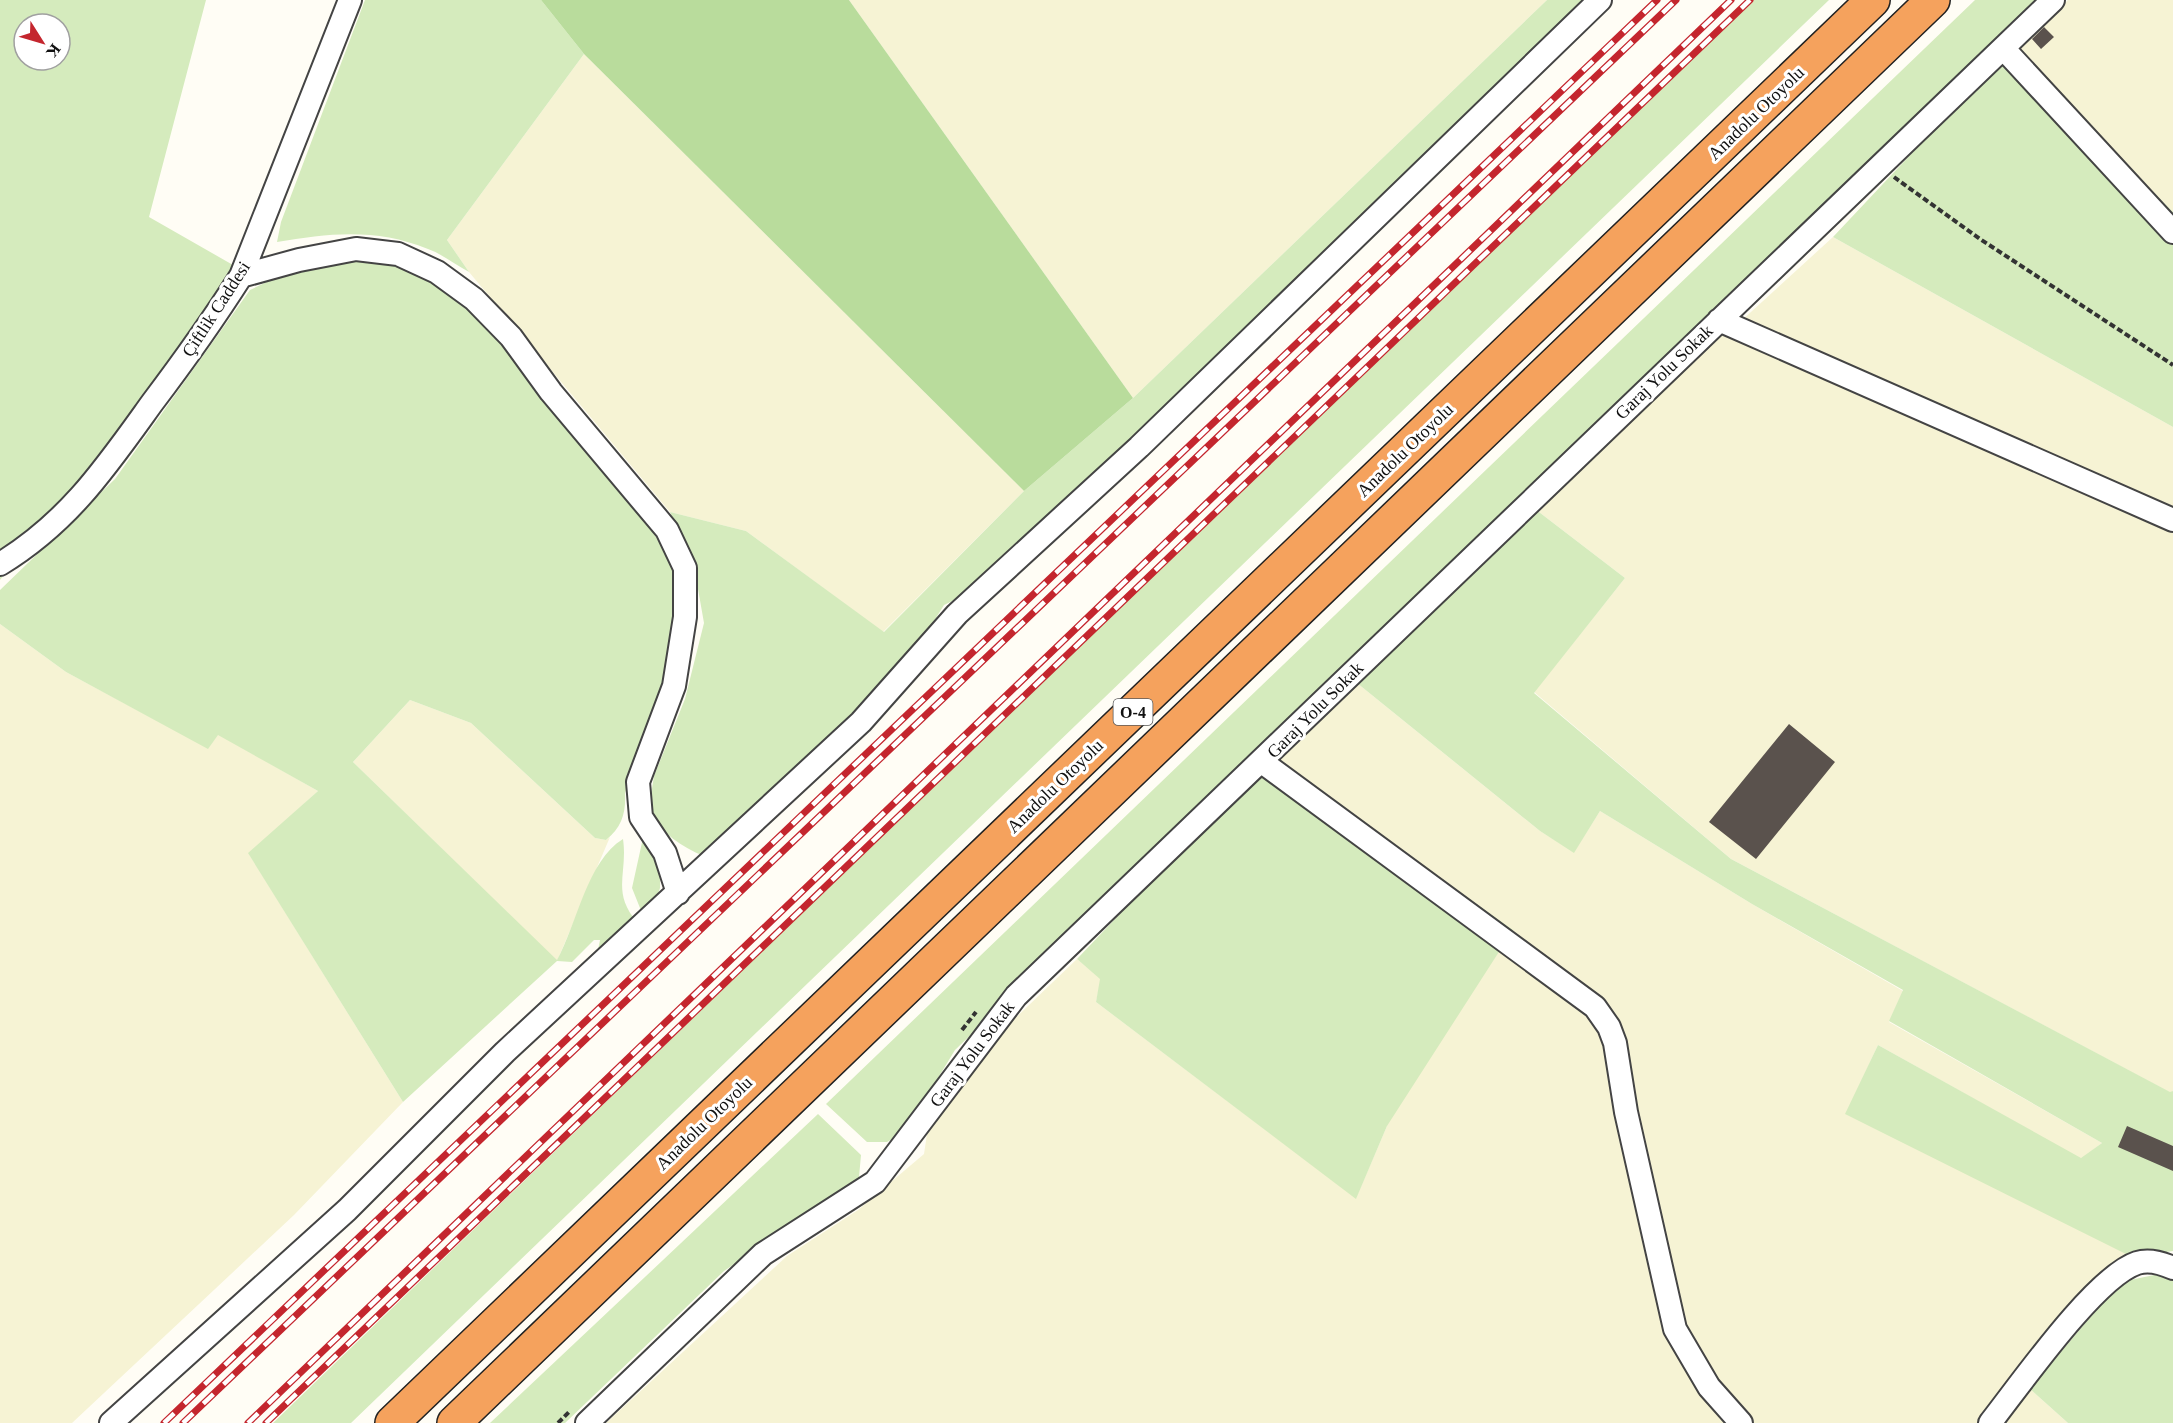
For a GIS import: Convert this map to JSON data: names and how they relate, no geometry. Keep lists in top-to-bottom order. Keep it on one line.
{"streets":{"highway":["Anadolu Otoyolu","O-4"],"street":["Çiftlik Caddesi","Garaj Yolu Sokak"]},"north":"bottom right"}
